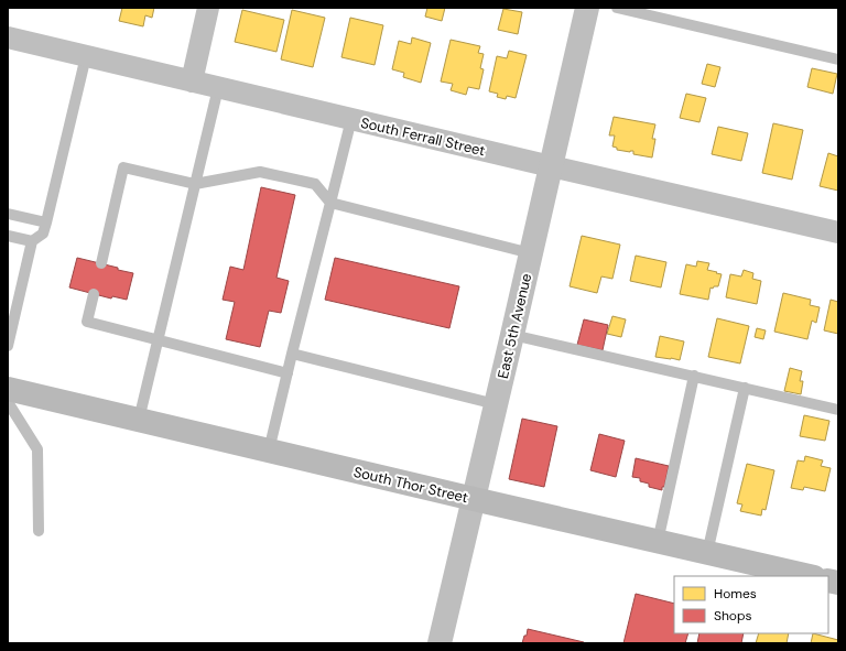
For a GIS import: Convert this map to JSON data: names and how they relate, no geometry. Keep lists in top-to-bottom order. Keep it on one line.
{"streets":{"main road":["South Thor Street"],"street":["South Ferrall Street","East 5th Avenue"]},"crossings":[["South Ferrall Street","East 5th Avenue"],["East 5th Avenue","South Thor Street"]],"legend":["Homes","Shops"]}
